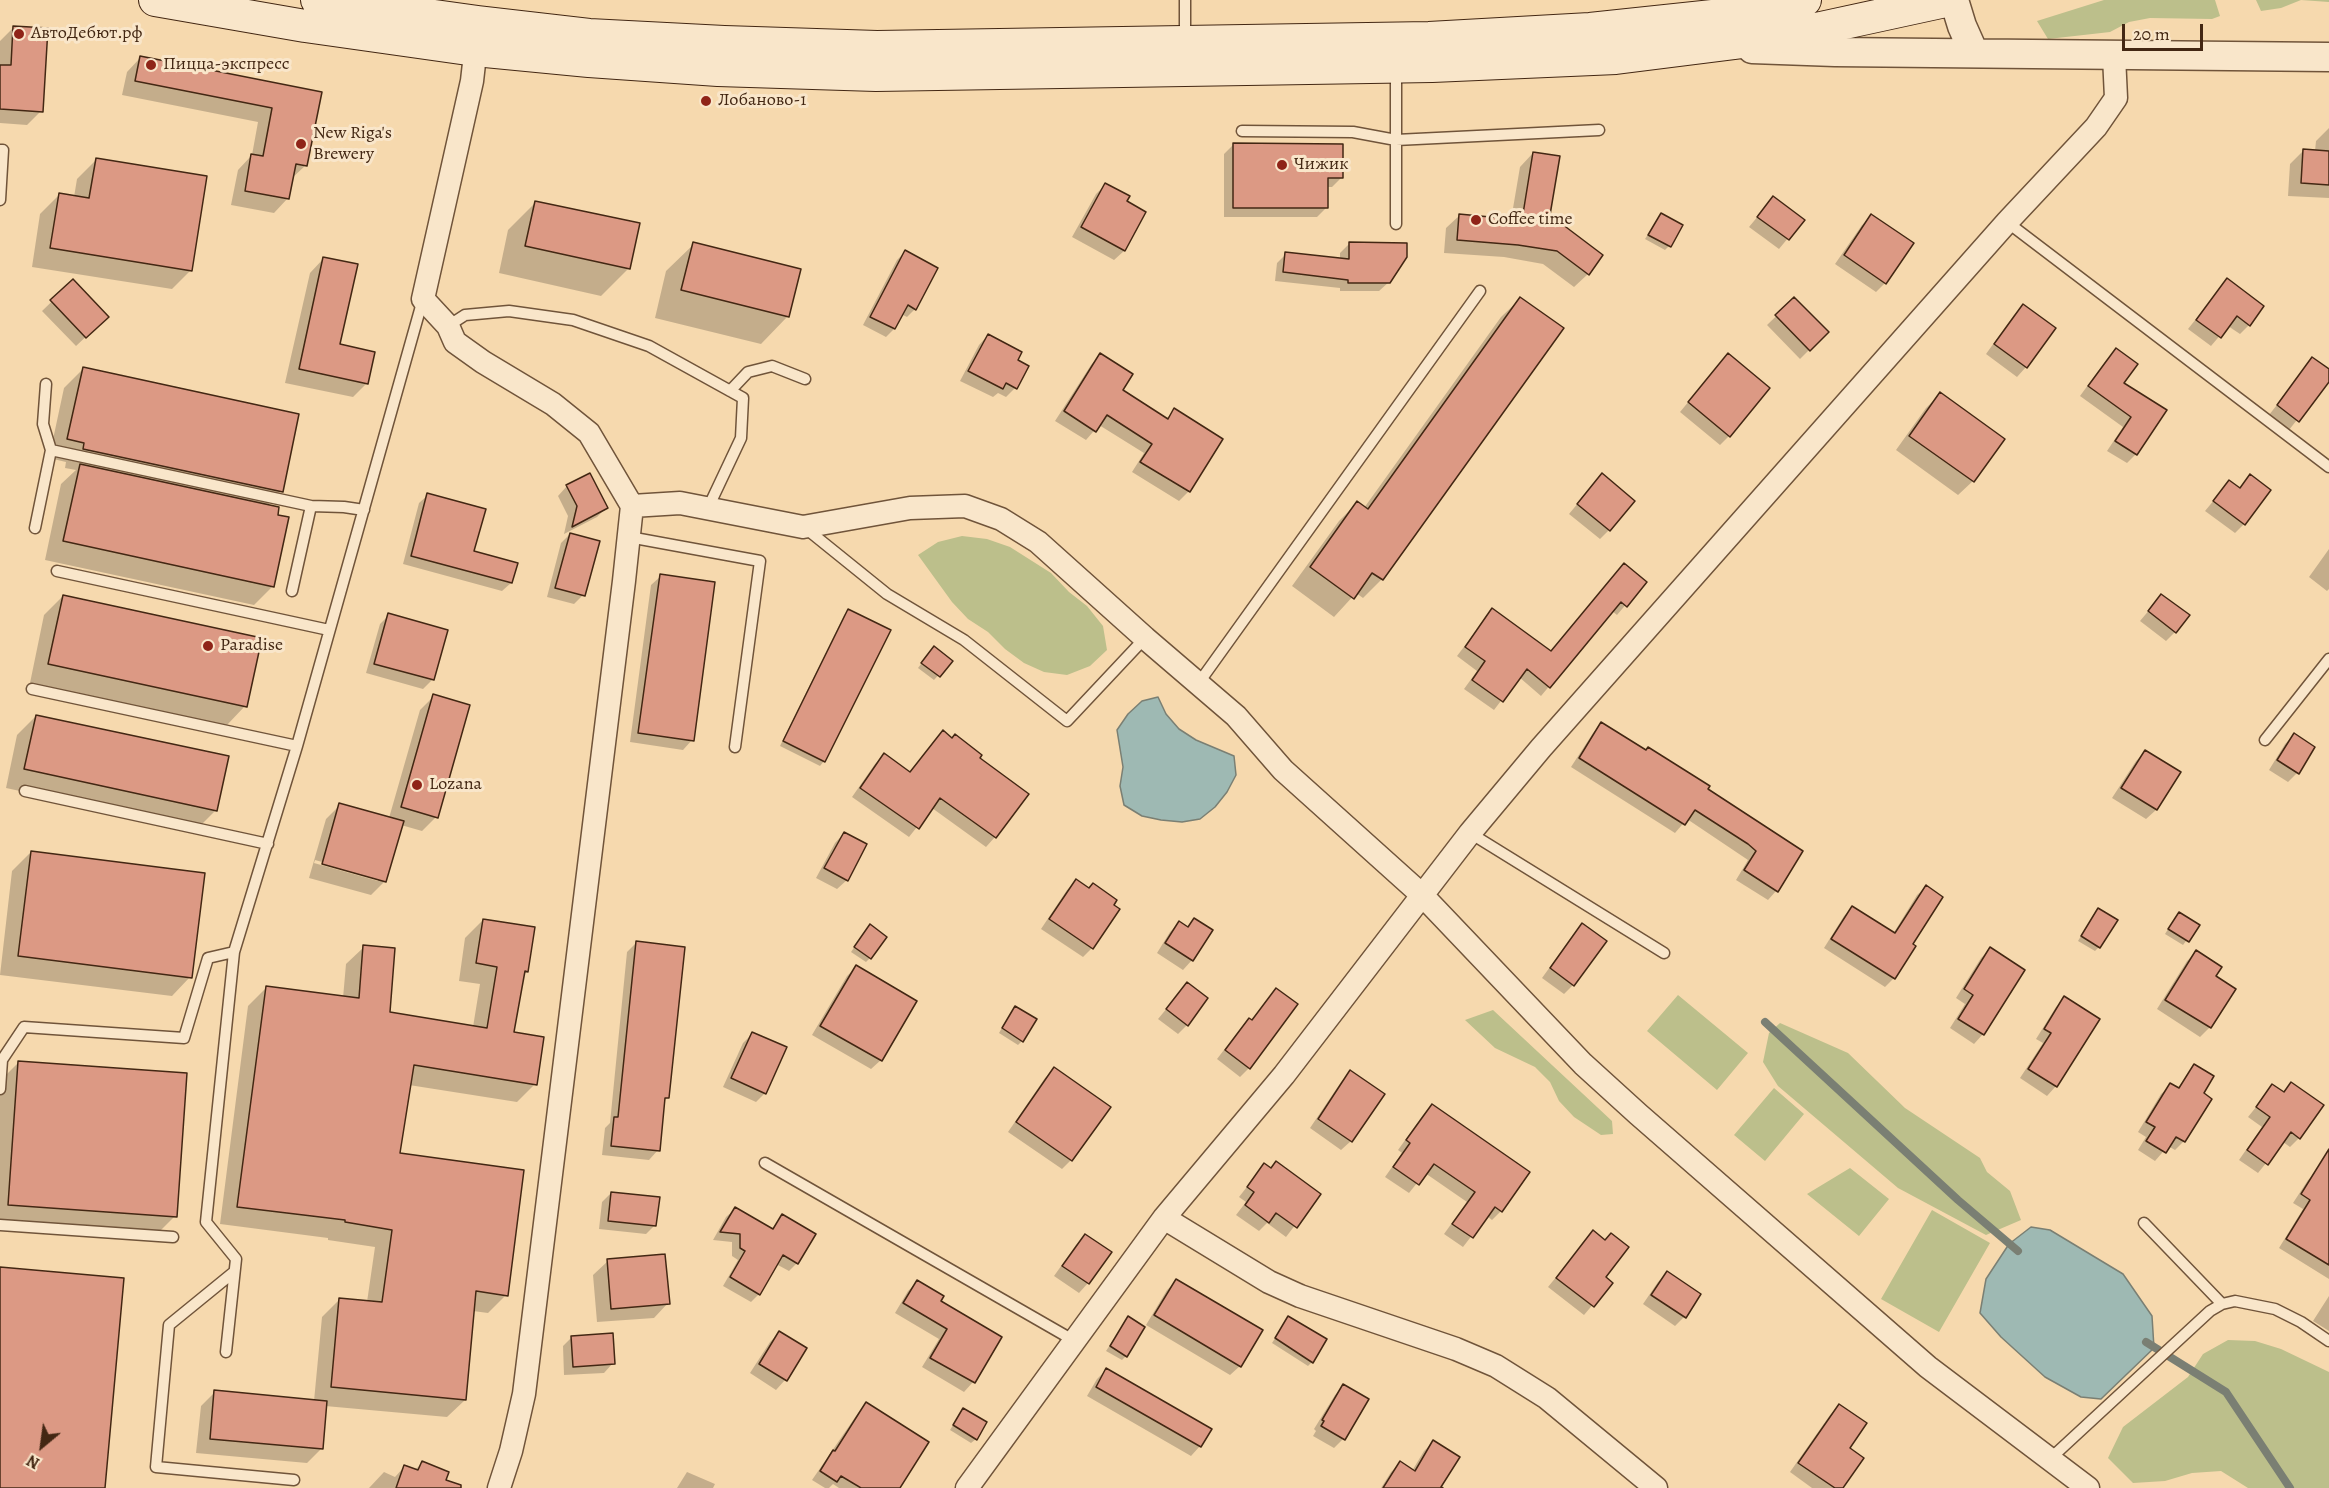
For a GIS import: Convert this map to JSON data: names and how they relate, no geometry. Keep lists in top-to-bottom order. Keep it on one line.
{"places":["АвтоДебют.рф","Пицца-экспресс","Лобаново-1","New Riga's Brewery","Чижик","Coffee time","Paradise","Lozana"],"scale_bar":"20 m","north":"bottom left"}
